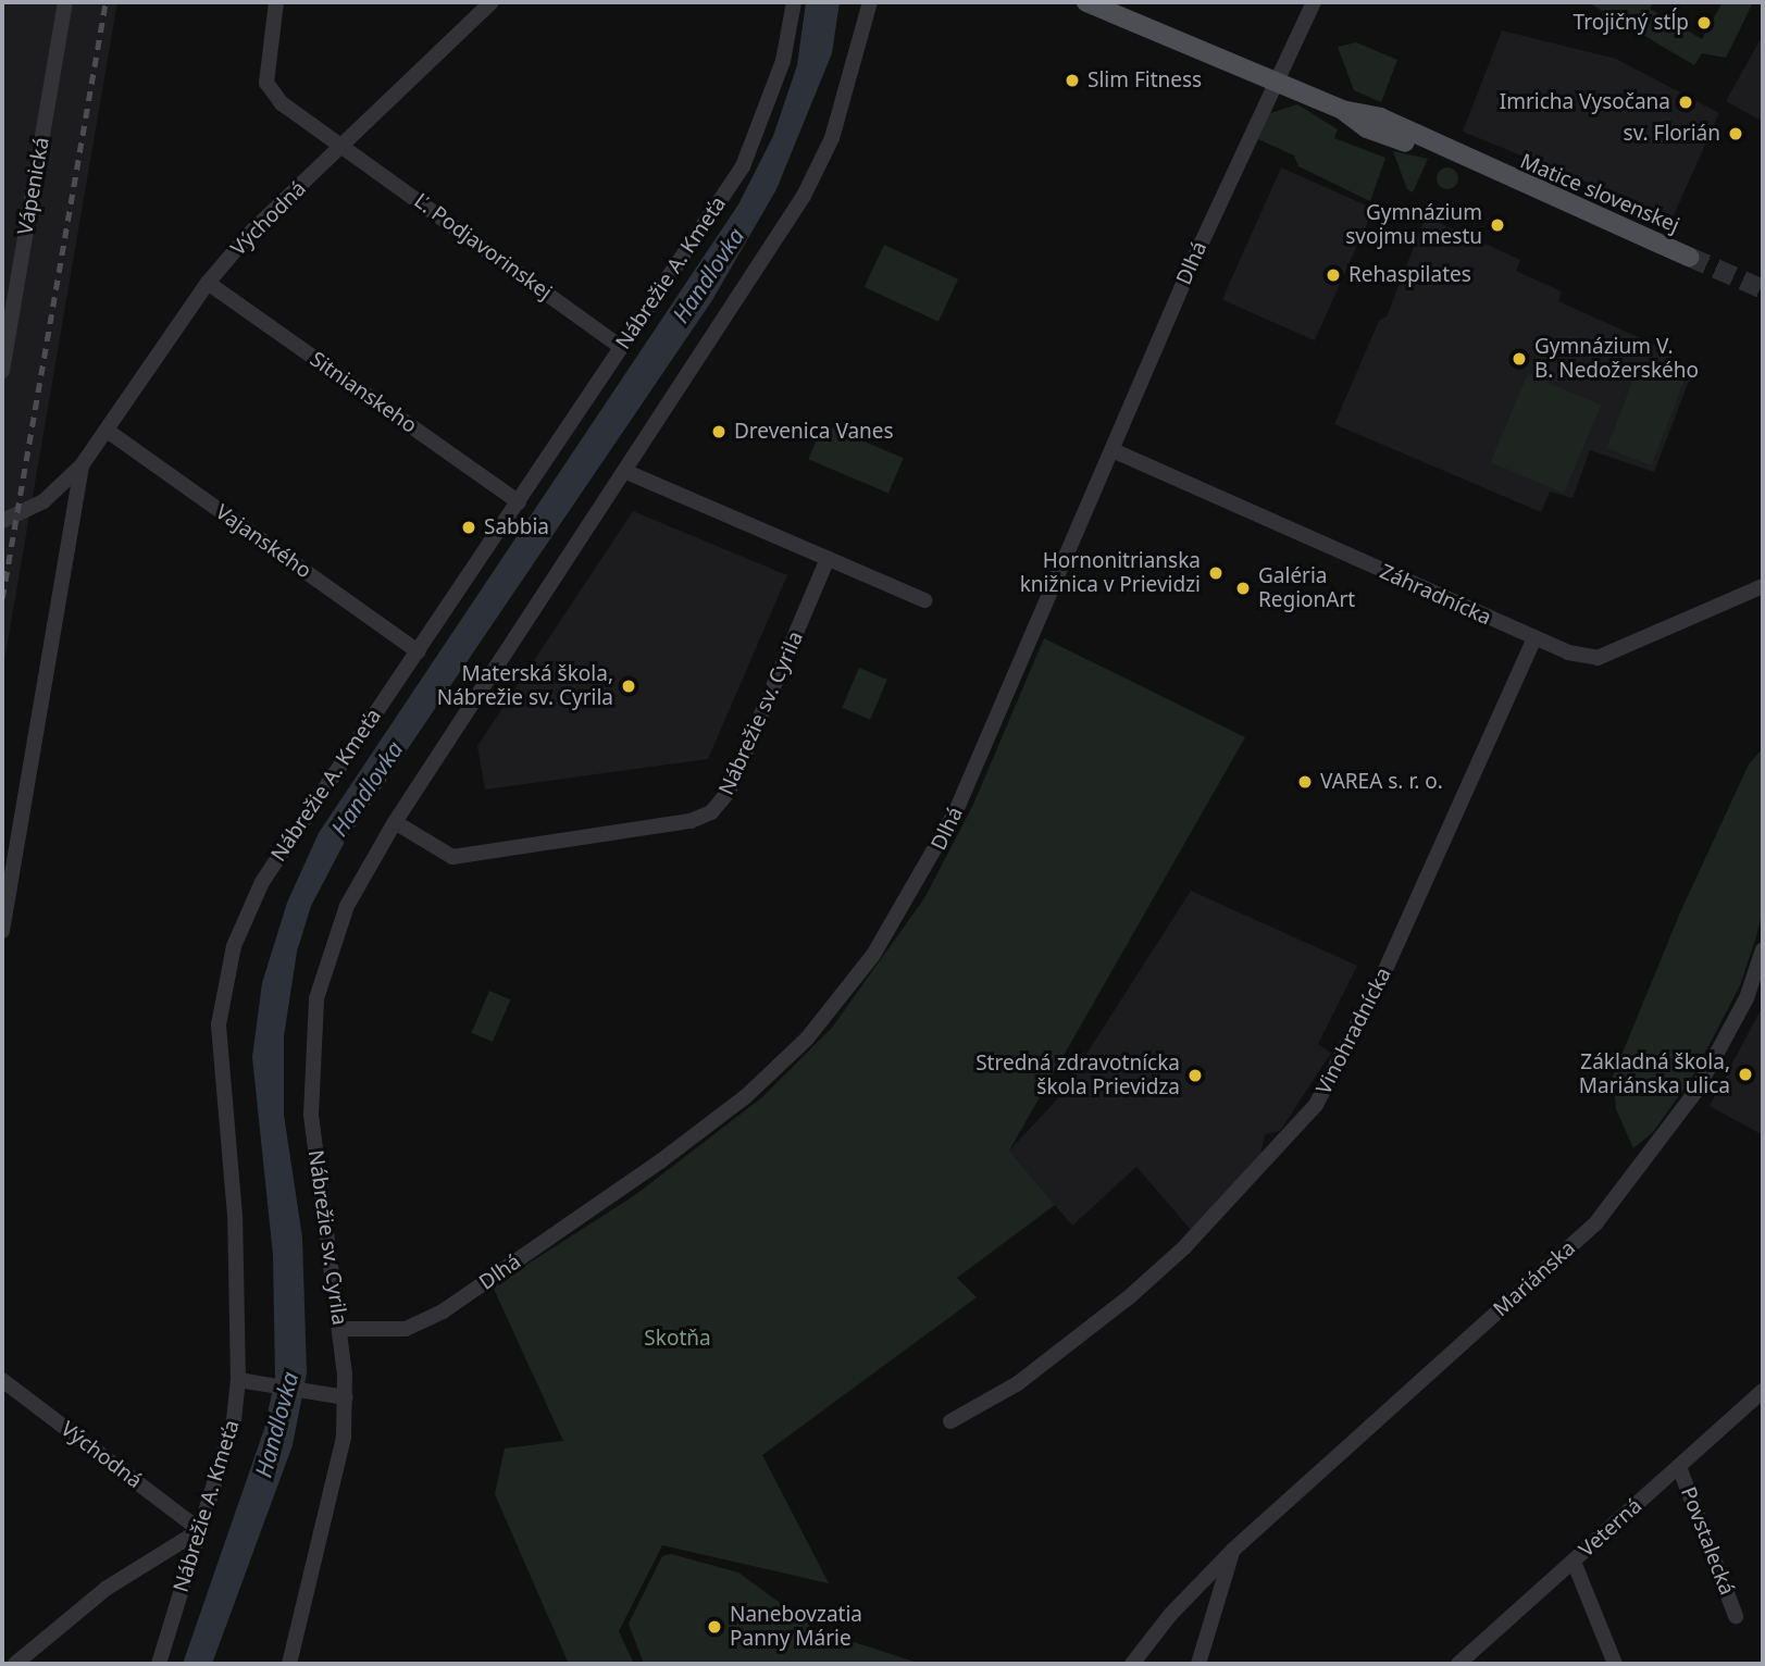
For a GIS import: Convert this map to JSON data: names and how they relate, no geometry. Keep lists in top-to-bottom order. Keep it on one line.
{"streets":{"main road":["Matice slovenskej"],"street":["Vápenická","Východná","Ľ. Podjavorinskej","Dlhá","Nábrežie A. Kmeťa","Sitnianskeho","Vajanského","Záhradnícka","Nábrežie sv. Cyrila","Vinohradnícka","Mariánska","Veterná","Povstalecká"]},"crossings":[["Matice slovenskej","Dlhá"],["Východná","Ľ. Podjavorinskej"],["Východná","Nábrežie A. Kmeťa"],["Východná","Sitnianskeho"],["Východná","Vajanského"],["Ľ. Podjavorinskej","Nábrežie A. Kmeťa"],["Dlhá","Záhradnícka"],["Dlhá","Nábrežie sv. Cyrila"],["Nábrežie A. Kmeťa","Sitnianskeho"],["Nábrežie A. Kmeťa","Vajanského"],["Záhradnícka","Vinohradnícka"],["Veterná","Povstalecká"]],"water":["Handlovka"],"parks":["Skotňa"],"places":["Trojičný stĺp","Slim Fitness","Imricha Vysočana","sv. Florián","Gymnázium svojmu mestu","Rehaspilates","Gymnázium V. B. Nedožerského","Drevenica Vanes","Sabbia","Hornonitrianska knižnica v Prievidzi","Galéria RegionArt","Materská škola, Nábrežie sv. Cyrila","VAREA s. r. o.","Základná škola, Mariánska ulica","Stredná zdravotnícka škola Prievidza","Nanebovzatia Panny Márie"]}
